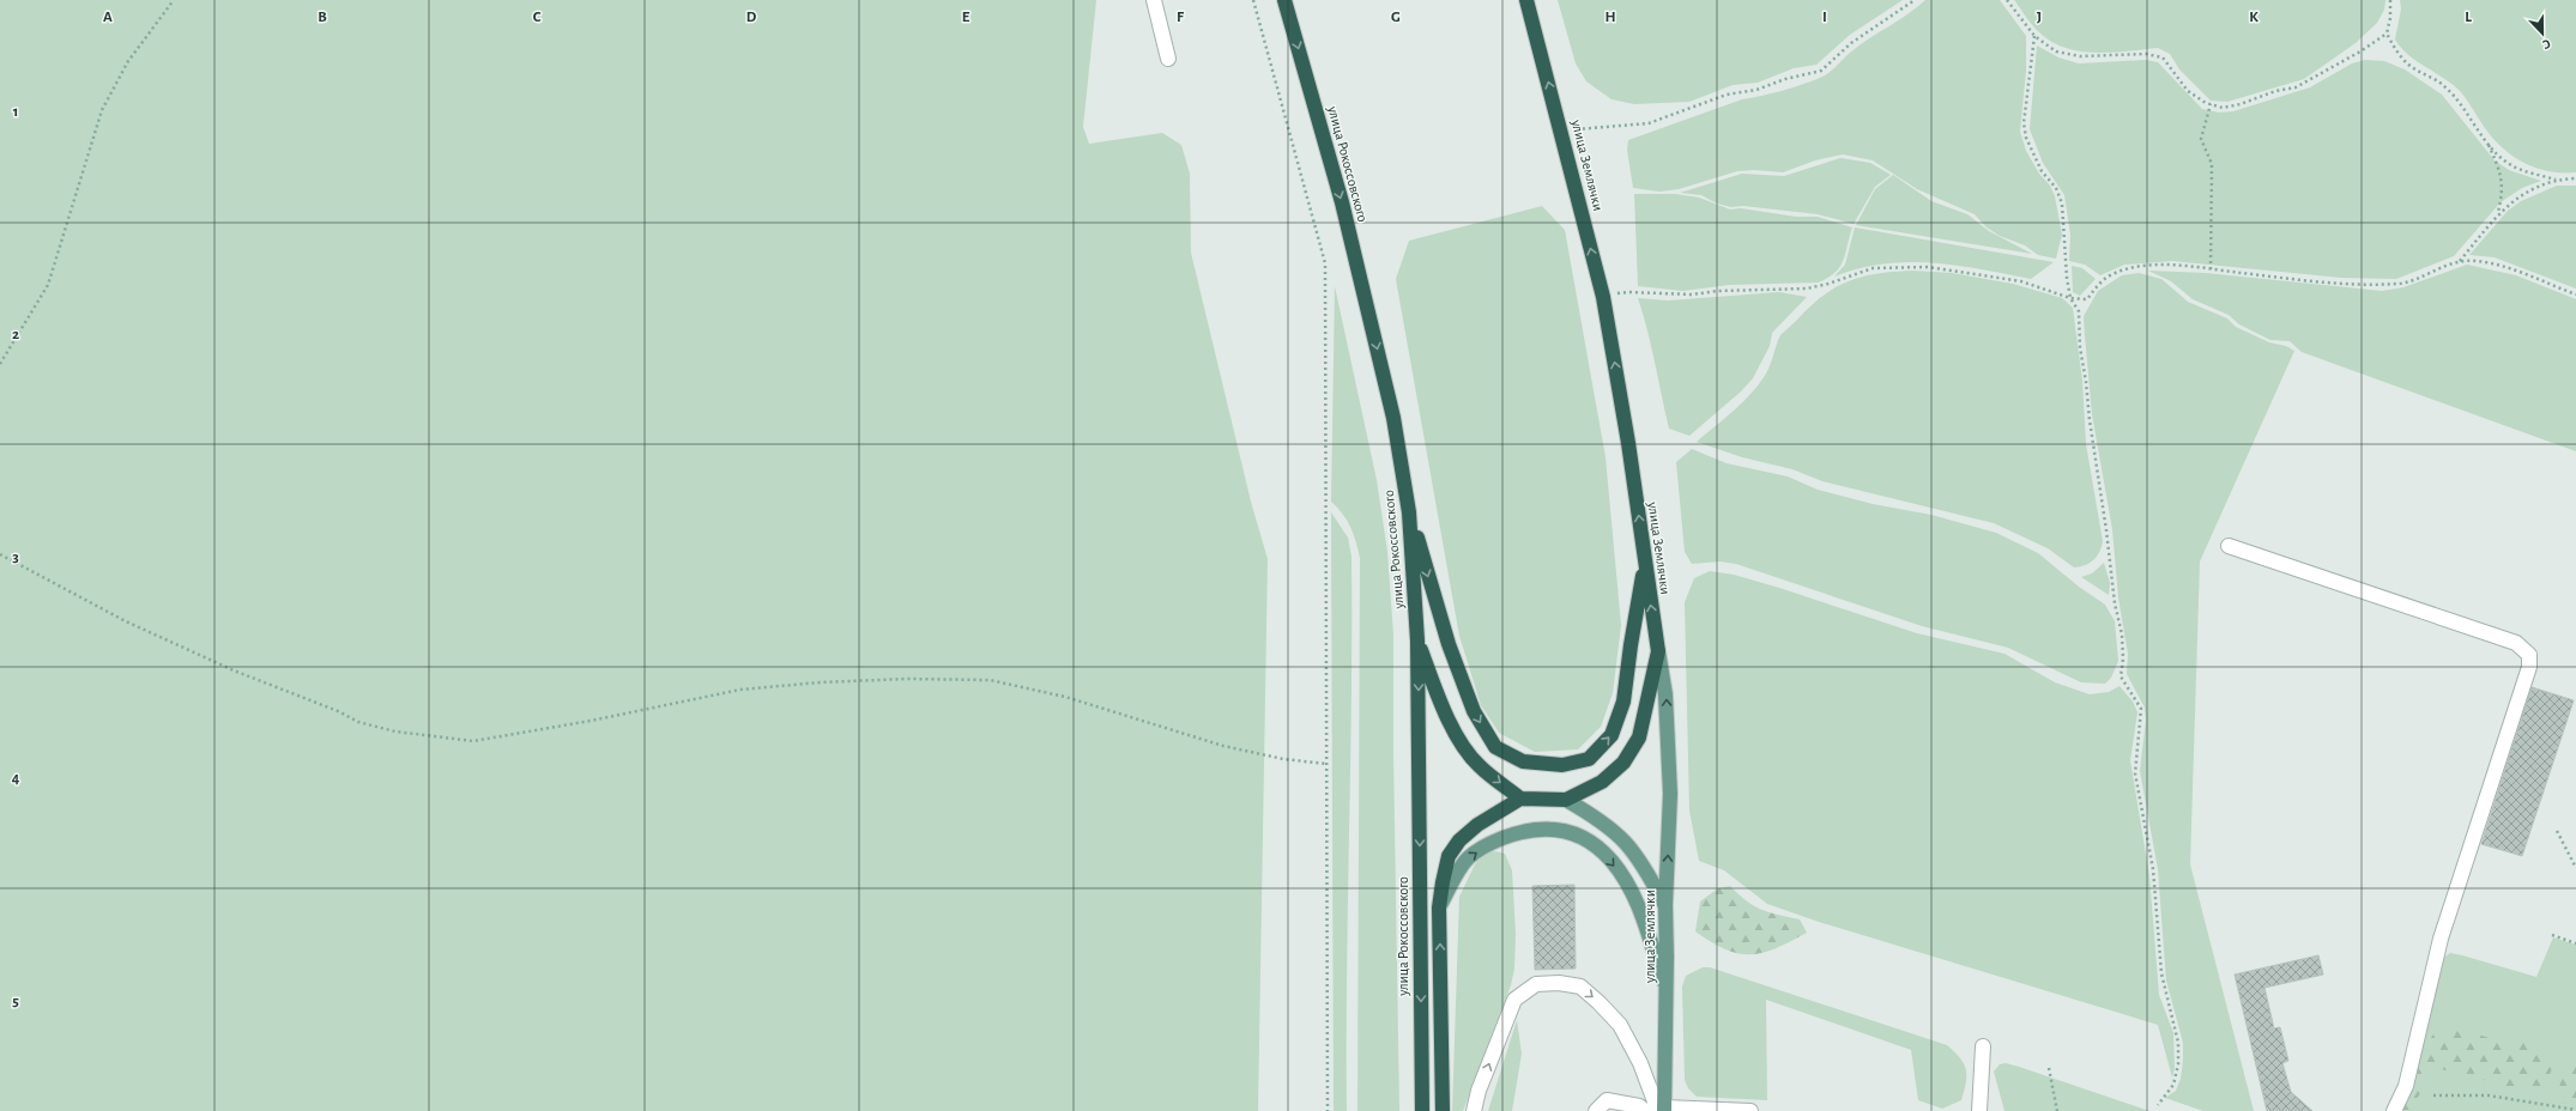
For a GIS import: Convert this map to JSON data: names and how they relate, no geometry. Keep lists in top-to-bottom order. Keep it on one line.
{"streets":{"highway":["улица Рокоссовского","улица Землячки"]},"one_way":["улица Рокоссовского","улица Землячки"],"north":"bottom","grid":{"columns":["A","B","C","D","E","F","G","H","I","J","K","L"],"rows":["1","2","3","4","5"]}}
